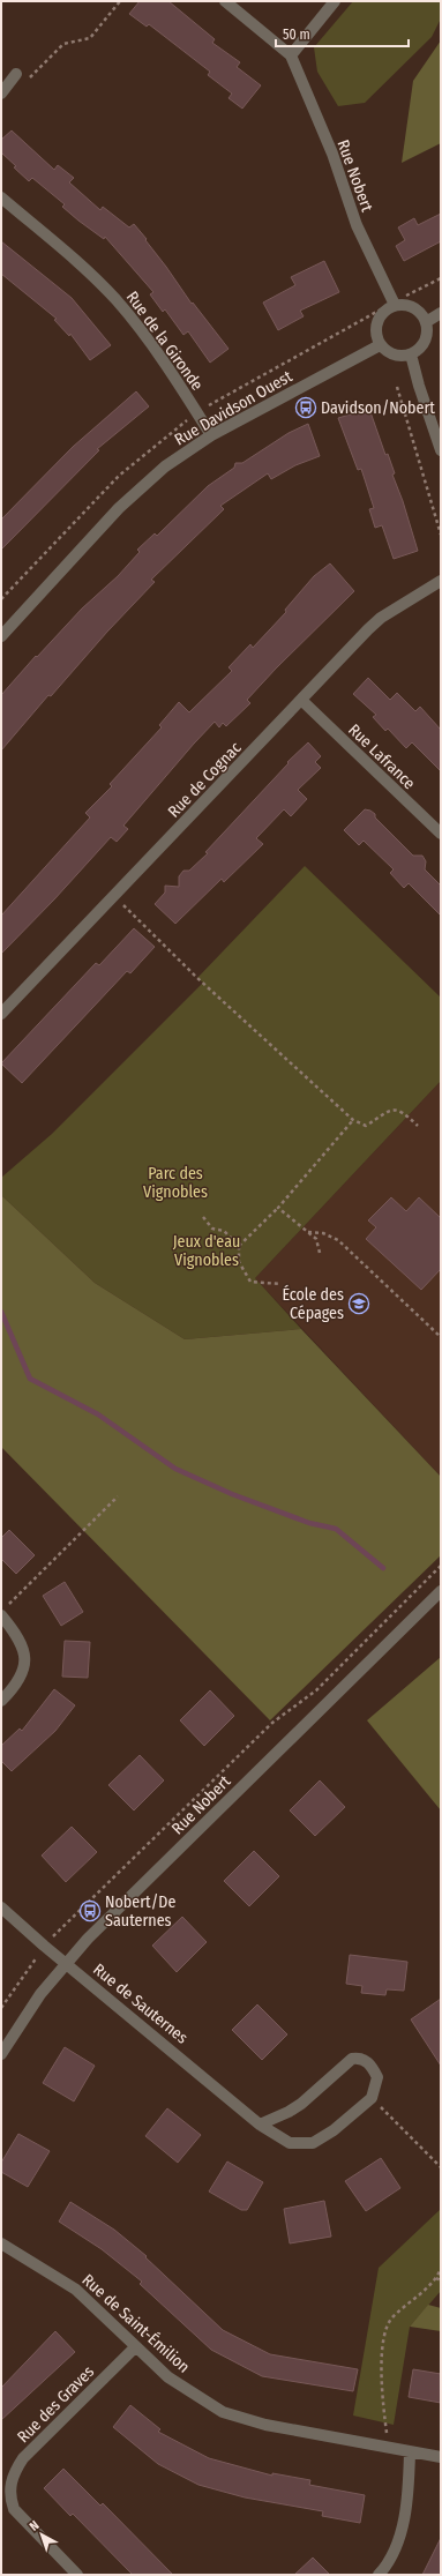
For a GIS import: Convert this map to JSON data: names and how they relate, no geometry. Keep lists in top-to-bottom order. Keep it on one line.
{"streets":{"street":["Rue Nobert","Rue de la Gironde","Rue Davidson Ouest","Rue Lafrance","Rue de Cognac","Rue de Sauternes","Rue de Saint-Émilion","Rue des Graves"]},"crossings":[["Rue Nobert","Rue Davidson Ouest"],["Rue Nobert","Rue de Sauternes"],["Rue de la Gironde","Rue Davidson Ouest"],["Rue Lafrance","Rue de Cognac"],["Rue de Saint-Émilion","Rue des Graves"]],"parks":["Parc des Vignobles","Jeux d'eau Vignobles"],"places":{"bus stop":["Davidson/Nobert","Nobert/De Sauternes"],"school or university":["École des Cépages"]},"scale_bar":"50 m","north":"top left"}
